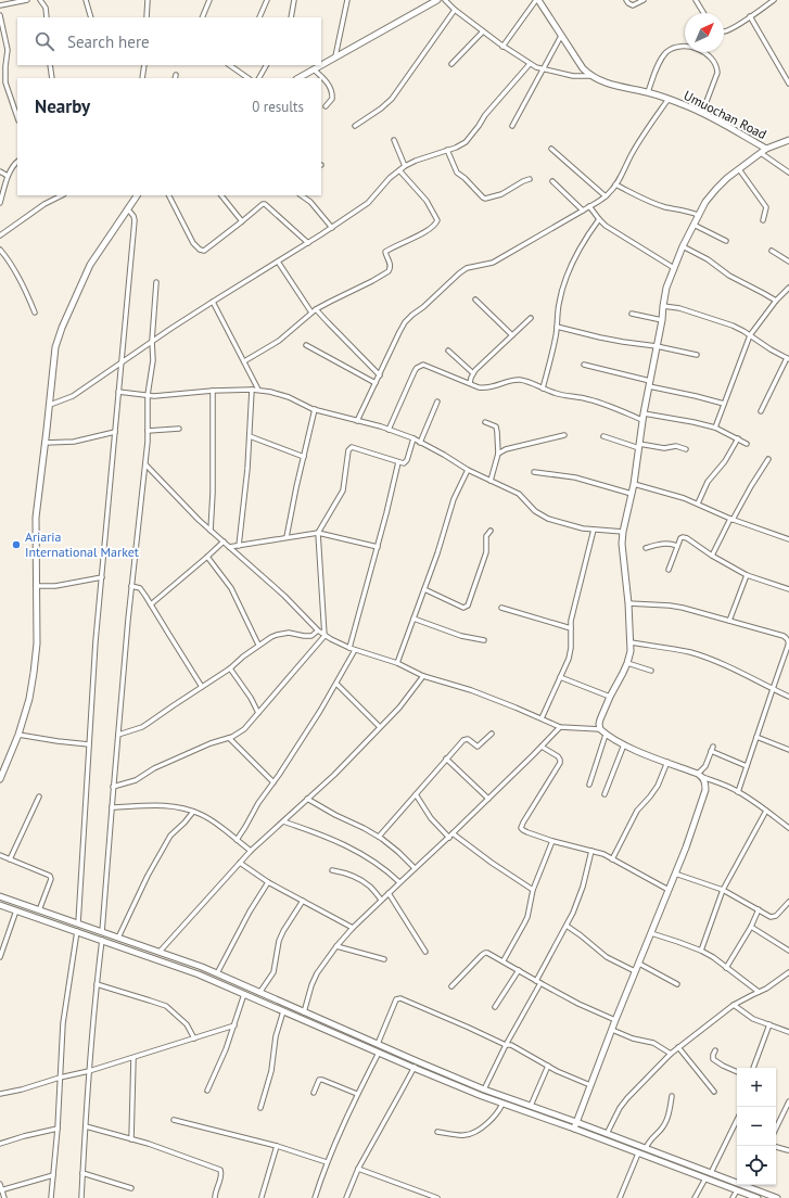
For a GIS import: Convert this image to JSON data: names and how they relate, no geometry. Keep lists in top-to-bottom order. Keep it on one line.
{"streets":{"main road":["Umuochan Road"]},"places":["Ariaria International Market"],"north":"top right","page":{"search":"Search here","heading":["Nearby","0 results"],"map_buttons":["+","−"]}}
